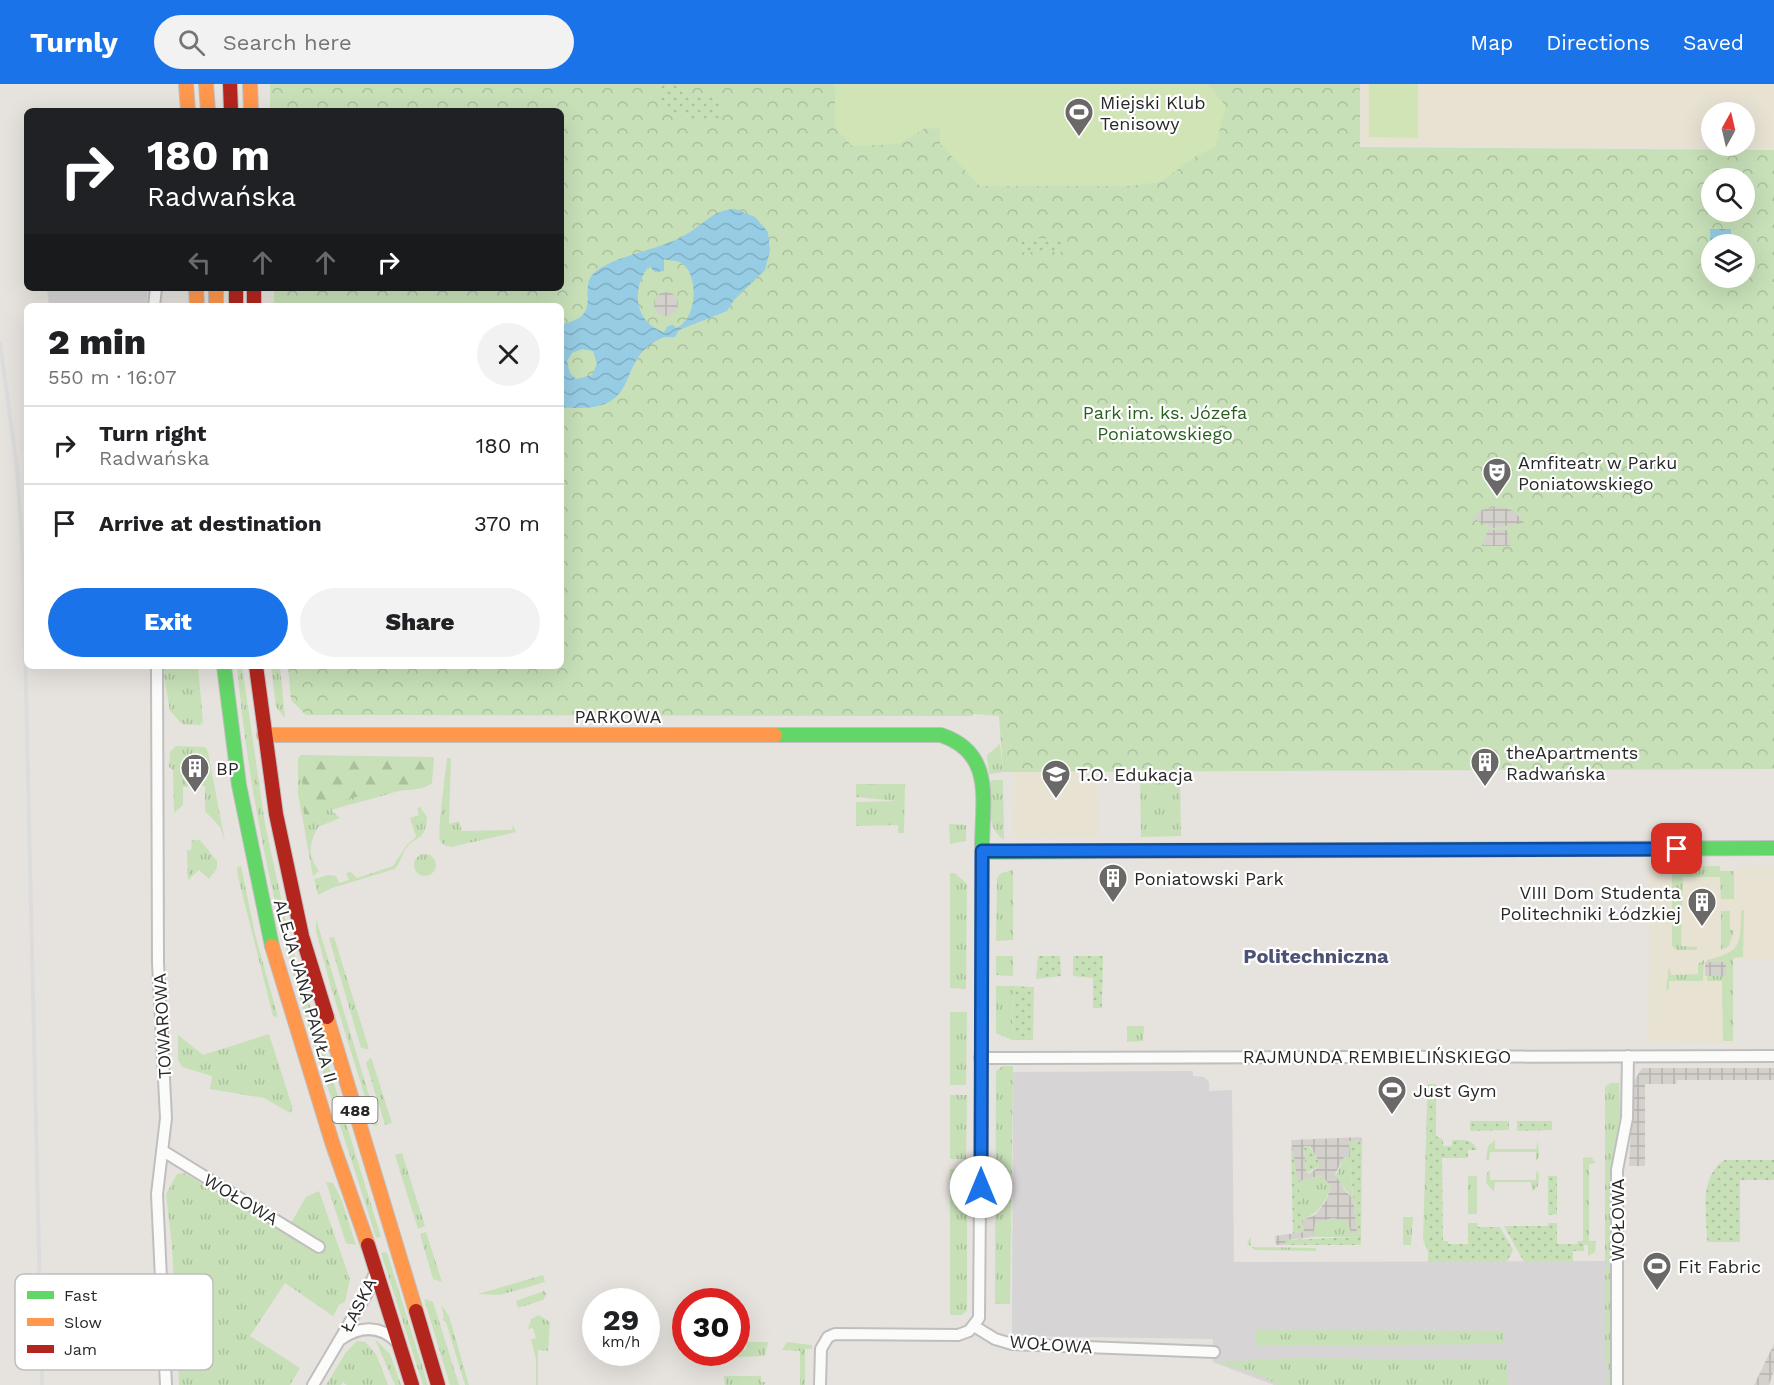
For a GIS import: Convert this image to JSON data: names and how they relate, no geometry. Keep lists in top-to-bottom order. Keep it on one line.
{"streets":{"main road":["PARKOWA","ALEJA JANA PAWŁA II","488"],"street":["TOWAROWA","RAJMUNDA REMBIELIŃSKIEGO","WOŁOWA","ŁASKA"]},"crossings":[["PARKOWA","ALEJA JANA PAWŁA II"],["ALEJA JANA PAWŁA II","ŁASKA"],["TOWAROWA","WOŁOWA"],["RAJMUNDA REMBIELIŃSKIEGO","WOŁOWA"]],"districts":["Politechniczna"],"parks":["Park im. ks. Józefa Poniatowskiego"],"places":{"sports":["Miejski Klub Tenisowy","Just Gym","Fit Fabric"],"theatre":["Amfiteatr w Parku Poniatowskiego"],"building":["theApartments Radwańska","BP","Poniatowski Park","VIII Dom Studenta Politechniki Łódzkiej"],"school or university":["T.O. Edukacja"]},"legend":["Fast","Slow","Jam"],"north":"top","page":{"header":"Turnly","search":"Search here","nav":["Map","Directions","Saved"],"turn":["180 m","Radwańska"],"heading":["2 min","550 m · 16:07"],"list":[{"name":"Turn right","note":"Radwańska","value":"180 m"},{"name":"Arrive at destination","value":"370 m"}],"buttons":["Exit","Share"],"speed":"29 km/h","limit":"30"}}
